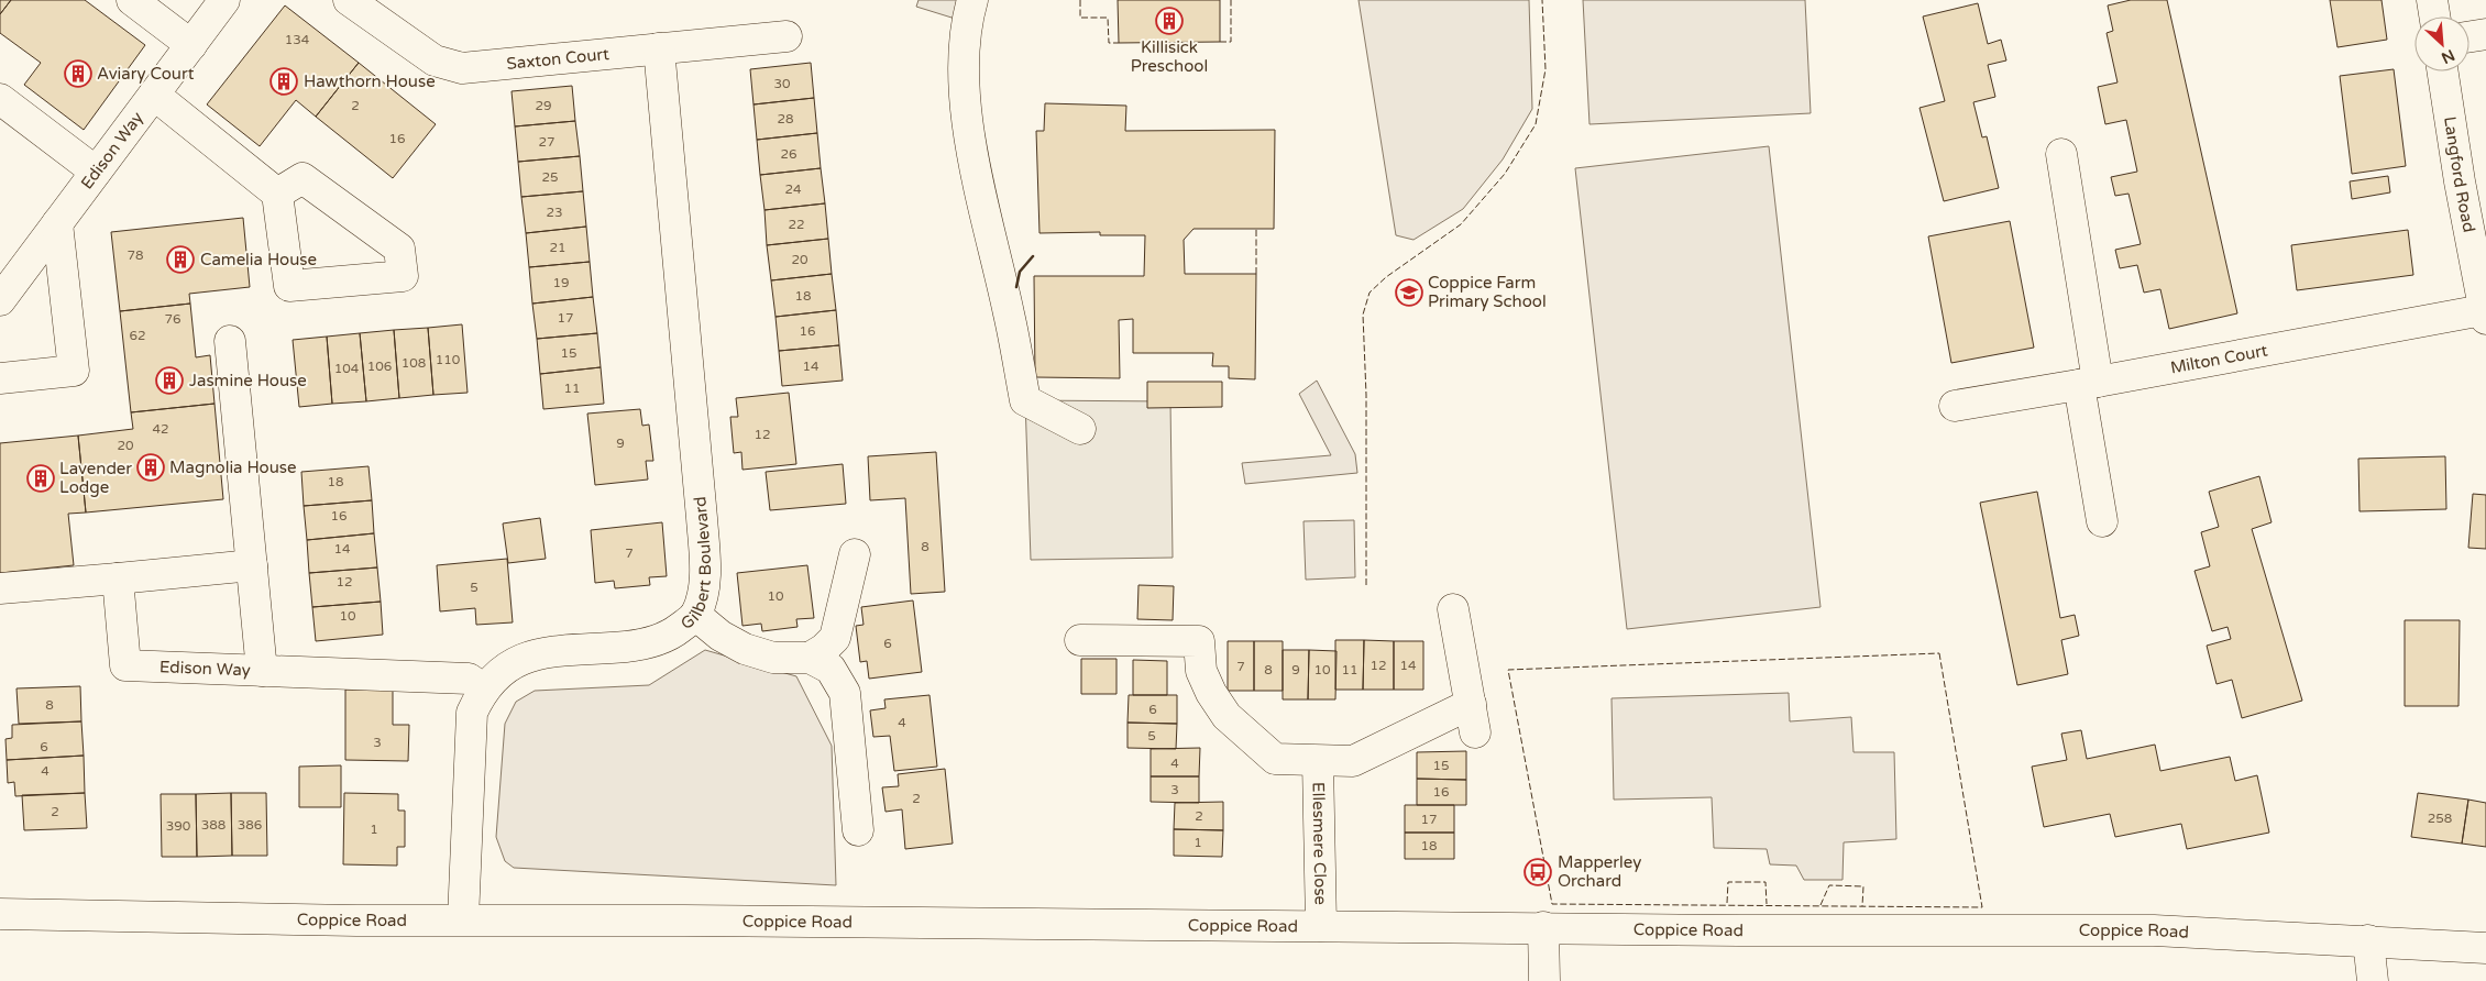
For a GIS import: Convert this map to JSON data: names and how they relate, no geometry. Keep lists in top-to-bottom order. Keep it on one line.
{"streets":{"street":["Saxton Court","Edison Way","Langford Road","Milton Court","Gilbert Boulevard","Ellesmere Close","Coppice Road"]},"crossings":[["Saxton Court","Gilbert Boulevard"],["Edison Way","Gilbert Boulevard"],["Langford Road","Milton Court"],["Gilbert Boulevard","Coppice Road"],["Ellesmere Close","Coppice Road"]],"places":{"building":["Killisick Preschool","Aviary Court","Hawthorn House","Camelia House","Jasmine House","Magnolia House","Lavender Lodge"],"school or university":["Coppice Farm Primary School"],"bus stop":["Mapperley Orchard"]},"house_numbers":["134","30","2","29","28","16","27","26","25","24","23","22","21","78","20","19","18","17","76","16","62","15","110","108","106","14","104","11","42","12","9","20","18","16","8","14","7","12","5","10","10","6","12","14","7","8","9","10","11","8","6","4","5","3","6","4","15","4","3","16","2","2","2","258","17","388","386","390","1","1","18"],"north":"bottom right"}
